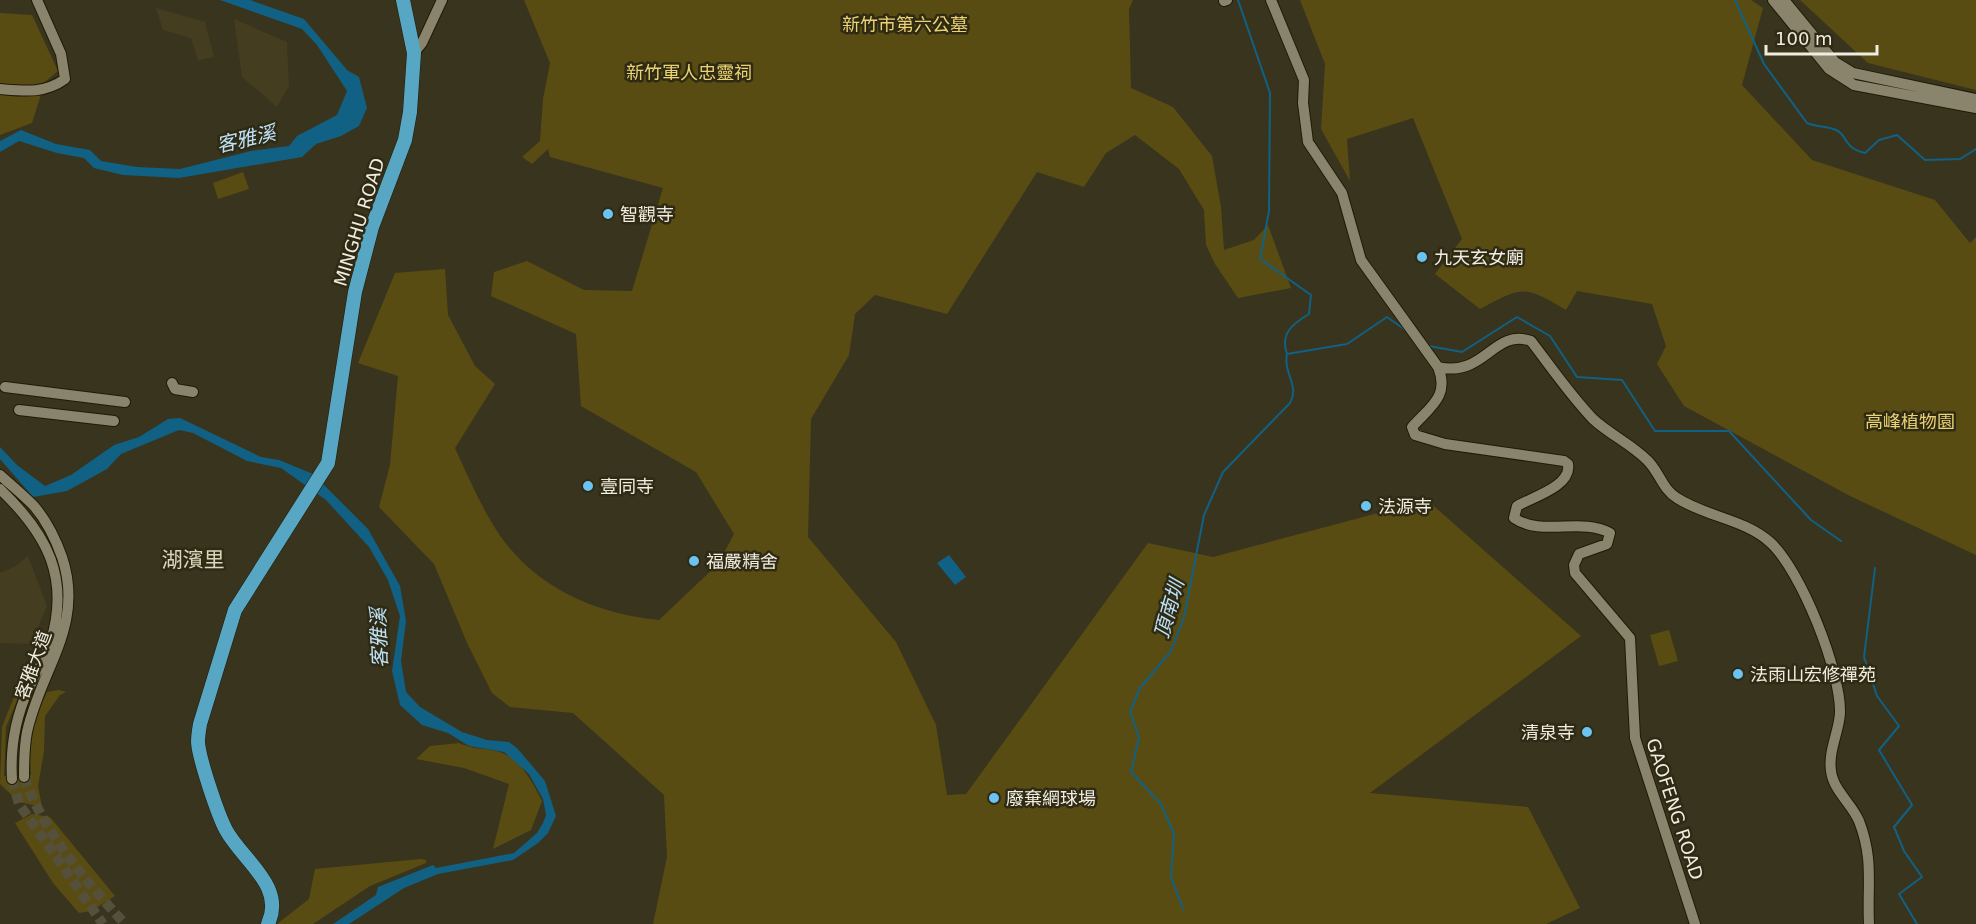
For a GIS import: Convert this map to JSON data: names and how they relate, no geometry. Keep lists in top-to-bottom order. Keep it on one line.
{"streets":{"main road":["MINGHU ROAD"],"street":["客雅大道","GAOFENG ROAD"]},"districts":["湖濱里"],"water":["客雅溪","頂南圳"],"parks":["新竹市第六公墓","新竹軍人忠靈祠","高峰植物園"],"places":["智觀寺","九天玄女廟","壹同寺","法源寺","福嚴精舍","法雨山宏修禪苑","清泉寺","廢棄網球場"],"scale_bar":"100 m"}
